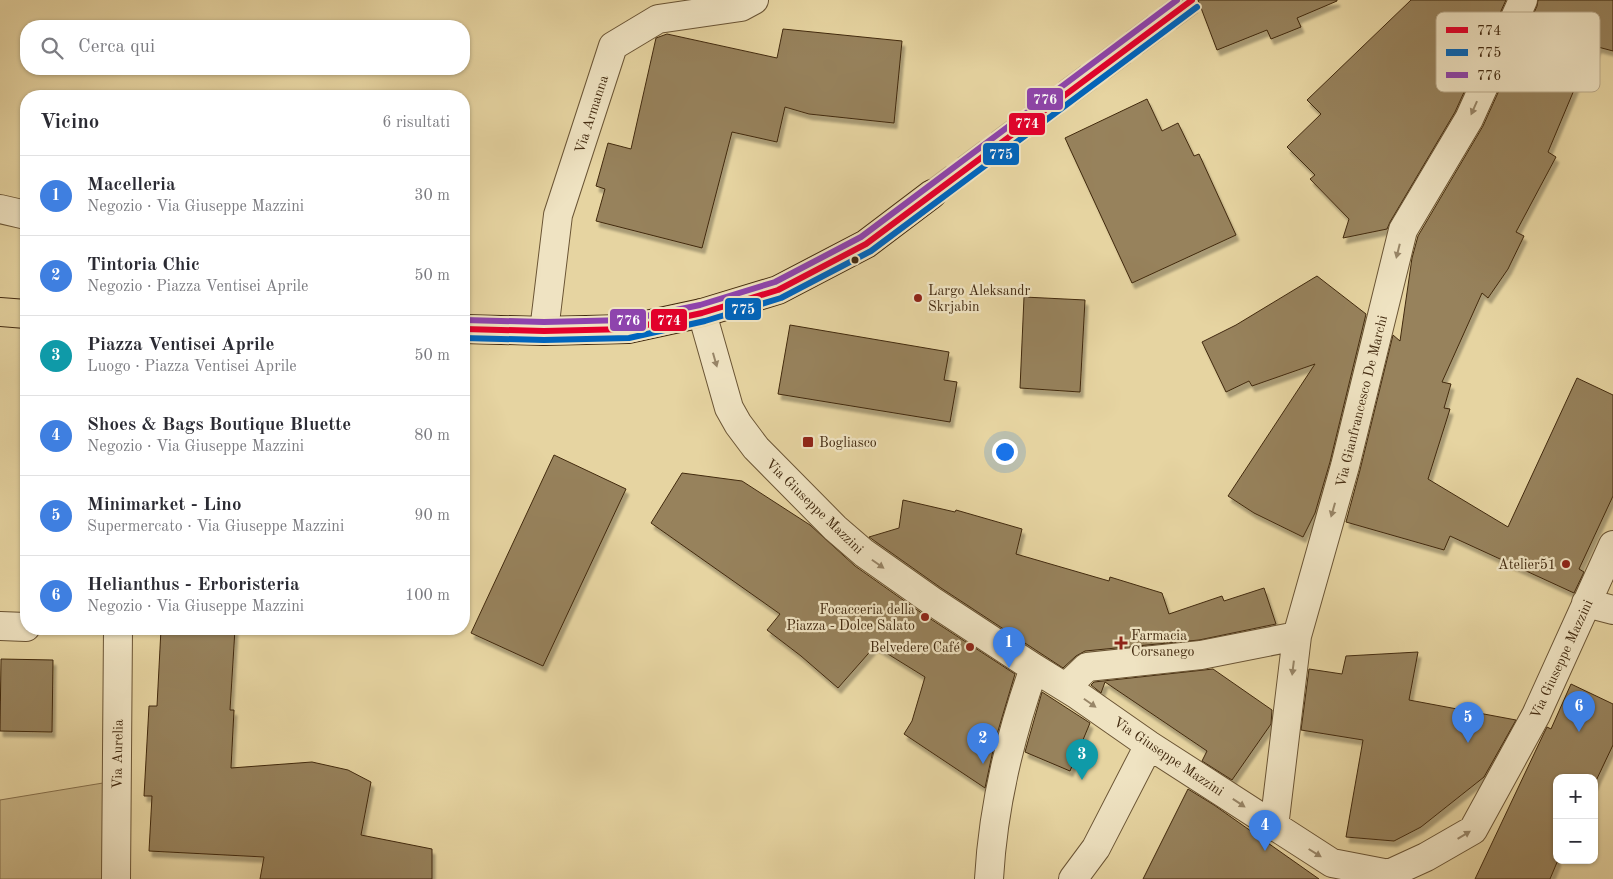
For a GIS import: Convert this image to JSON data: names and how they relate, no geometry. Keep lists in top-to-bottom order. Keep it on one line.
{"streets":{"street":["Via Armanna","Via Gianfrancesco De Marchi","Via Giuseppe Mazzini","Via Aurelia"]},"crossings":[["Via Gianfrancesco De Marchi","Via Giuseppe Mazzini"]],"one_way":["Via Gianfrancesco De Marchi"],"places":{"other":["Largo Aleksandr Skrjabin","Atelier51","Focacceria della Piazza - Dolce Salato","Belvedere Café"],"transit":["Bogliasco"],"health":["Farmacia Corsanego"]},"lines":["transit line 774","transit line 776","transit line 775"],"legend":["774","775","776"],"page":{"search":"Cerca qui","heading":["Vicino","6 risultati"],"list":[{"mark":"1","name":"Macelleria","note":"Negozio · Via Giuseppe Mazzini","value":"30 m"},{"mark":"2","name":"Tintoria Chic","note":"Negozio · Piazza Ventisei Aprile","value":"50 m"},{"mark":"3","name":"Piazza Ventisei Aprile","note":"Luogo · Piazza Ventisei Aprile","value":"50 m"},{"mark":"4","name":"Shoes & Bags Boutique Bluette","note":"Negozio · Via Giuseppe Mazzini","value":"80 m"},{"mark":"5","name":"Minimarket - Lino","note":"Supermercato · Via Giuseppe Mazzini","value":"90 m"},{"mark":"6","name":"Helianthus - Erboristeria","note":"Negozio · Via Giuseppe Mazzini","value":"100 m"}],"pins":["1","6","5","2","3","4"],"map_buttons":["+","−"]}}
